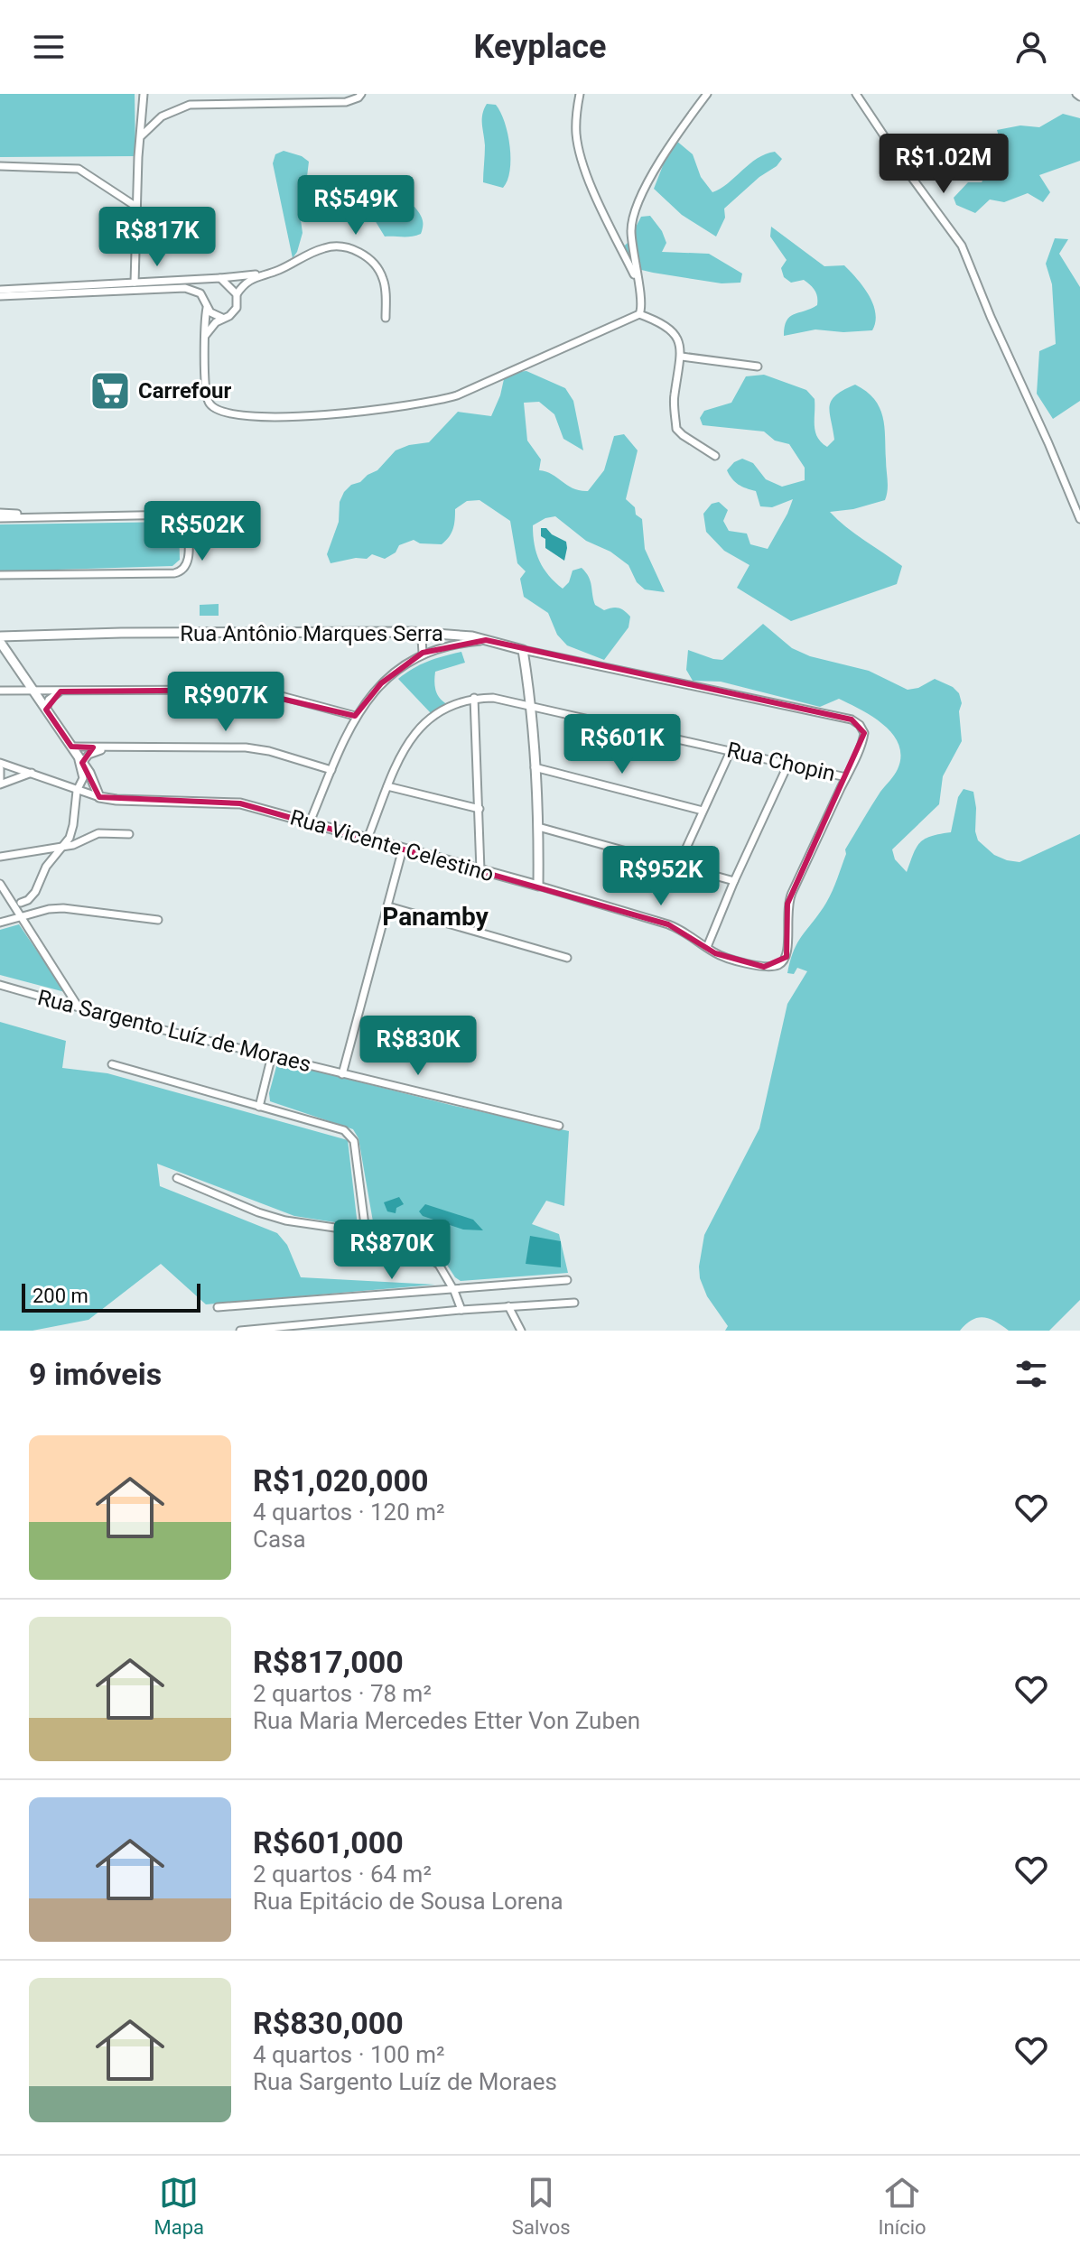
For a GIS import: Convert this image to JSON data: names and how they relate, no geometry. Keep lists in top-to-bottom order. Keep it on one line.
{"streets":{"street":["Rua Antônio Marques Serra","Rua Chopin","Rua Vicente Celestino","Rua Sargento Luíz de Moraes"]},"crossings":[["Rua Antônio Marques Serra","Rua Chopin"],["Rua Antônio Marques Serra","Rua Vicente Celestino"],["Rua Chopin","Rua Vicente Celestino"]],"districts":["Panamby"],"places":{"supermarket":["Carrefour"]},"scale_bar":"200 m","page":{"header":"Keyplace","price":["R$1.02M","R$549K","R$817K","R$502K","R$907K","R$601K","R$952K","R$830K","R$870K"],"scale":"200 m","heading":"9 imóveis","list":[{"name":"R$1,020,000","note":"4 quartos · 120 m² · Casa"},{"name":"R$817,000","note":"2 quartos · 78 m² · Rua Maria Mercedes Etter Von Zuben"},{"name":"R$601,000","note":"2 quartos · 64 m² · Rua Epitácio de Sousa Lorena"},{"name":"R$830,000","note":"4 quartos · 100 m² · Rua Sargento Luíz de Moraes"}],"tabs":["Mapa","Salvos","Início"]}}
